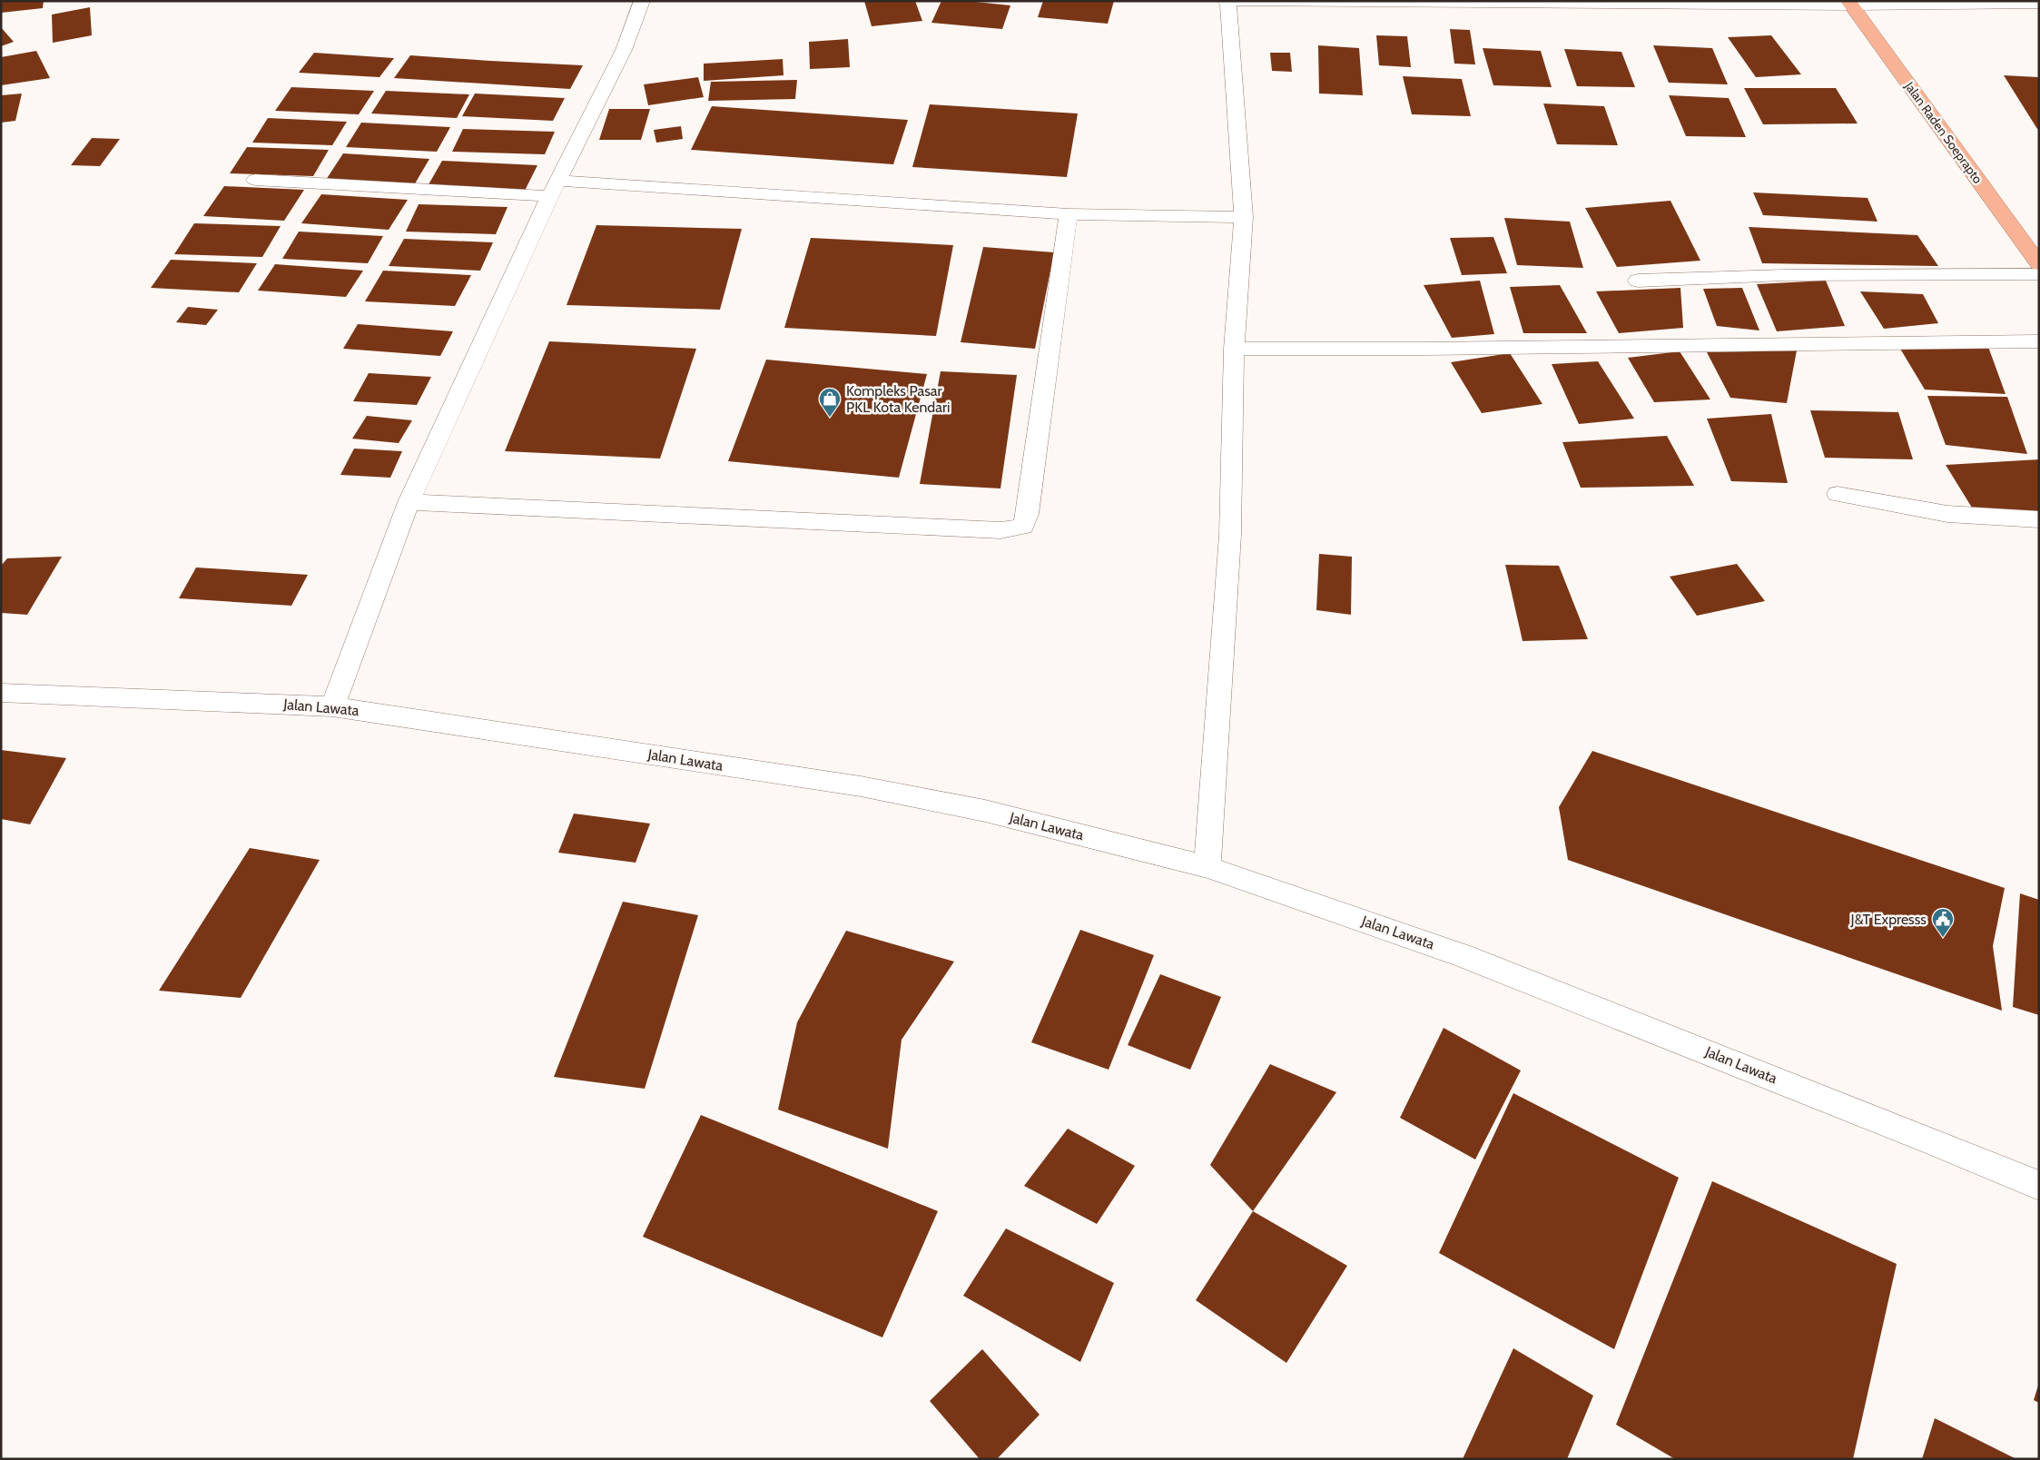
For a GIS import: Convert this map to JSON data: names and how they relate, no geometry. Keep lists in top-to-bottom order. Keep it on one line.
{"streets":{"highway":["Jalan Raden Soeprapto"],"street":["Jalan Lawata"]},"places":{"shop":["Kompleks Pasar PKL Kota Kendari"],"public building":["J&T Expresss"]}}
